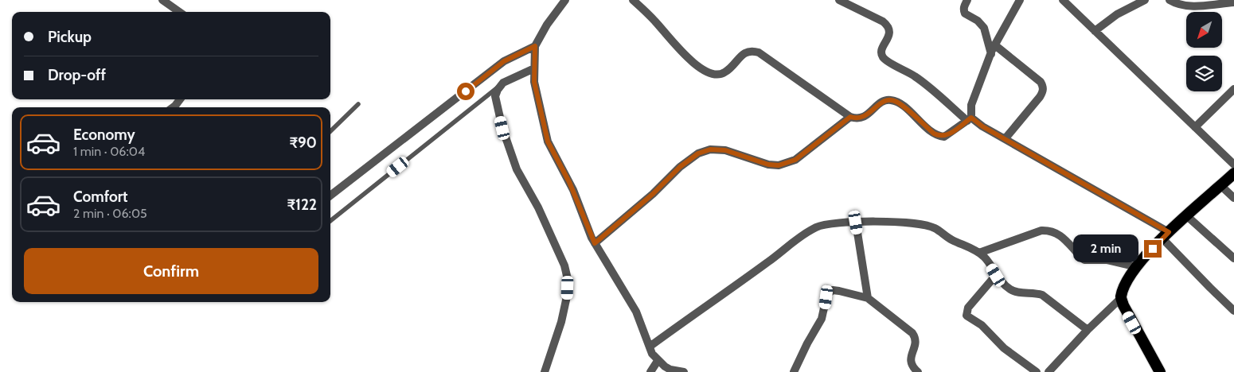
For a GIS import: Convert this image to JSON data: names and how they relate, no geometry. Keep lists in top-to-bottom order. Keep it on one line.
{"north":"bottom left","page":{"banner":["Pickup","Drop-off"],"list":[{"name":"Economy","note":"1 min · 06:04","value":"₹90"},{"name":"Comfort","note":"2 min · 06:05","value":"₹122"}],"bubble":"2 min","buttons":"Confirm"}}
